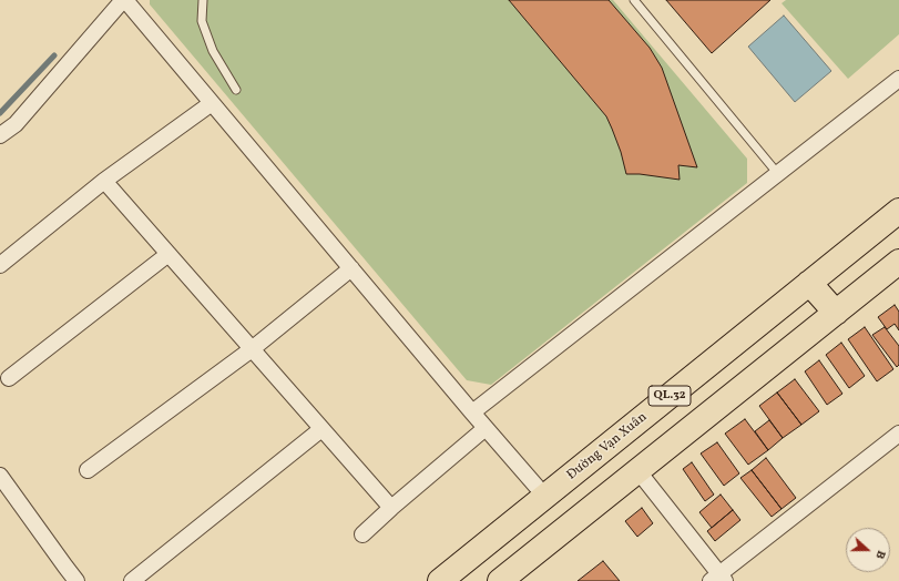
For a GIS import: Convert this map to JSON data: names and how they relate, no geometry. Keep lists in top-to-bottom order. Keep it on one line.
{"streets":{"highway":["QL.32","Đường Vạn Xuân"]},"north":"right"}
